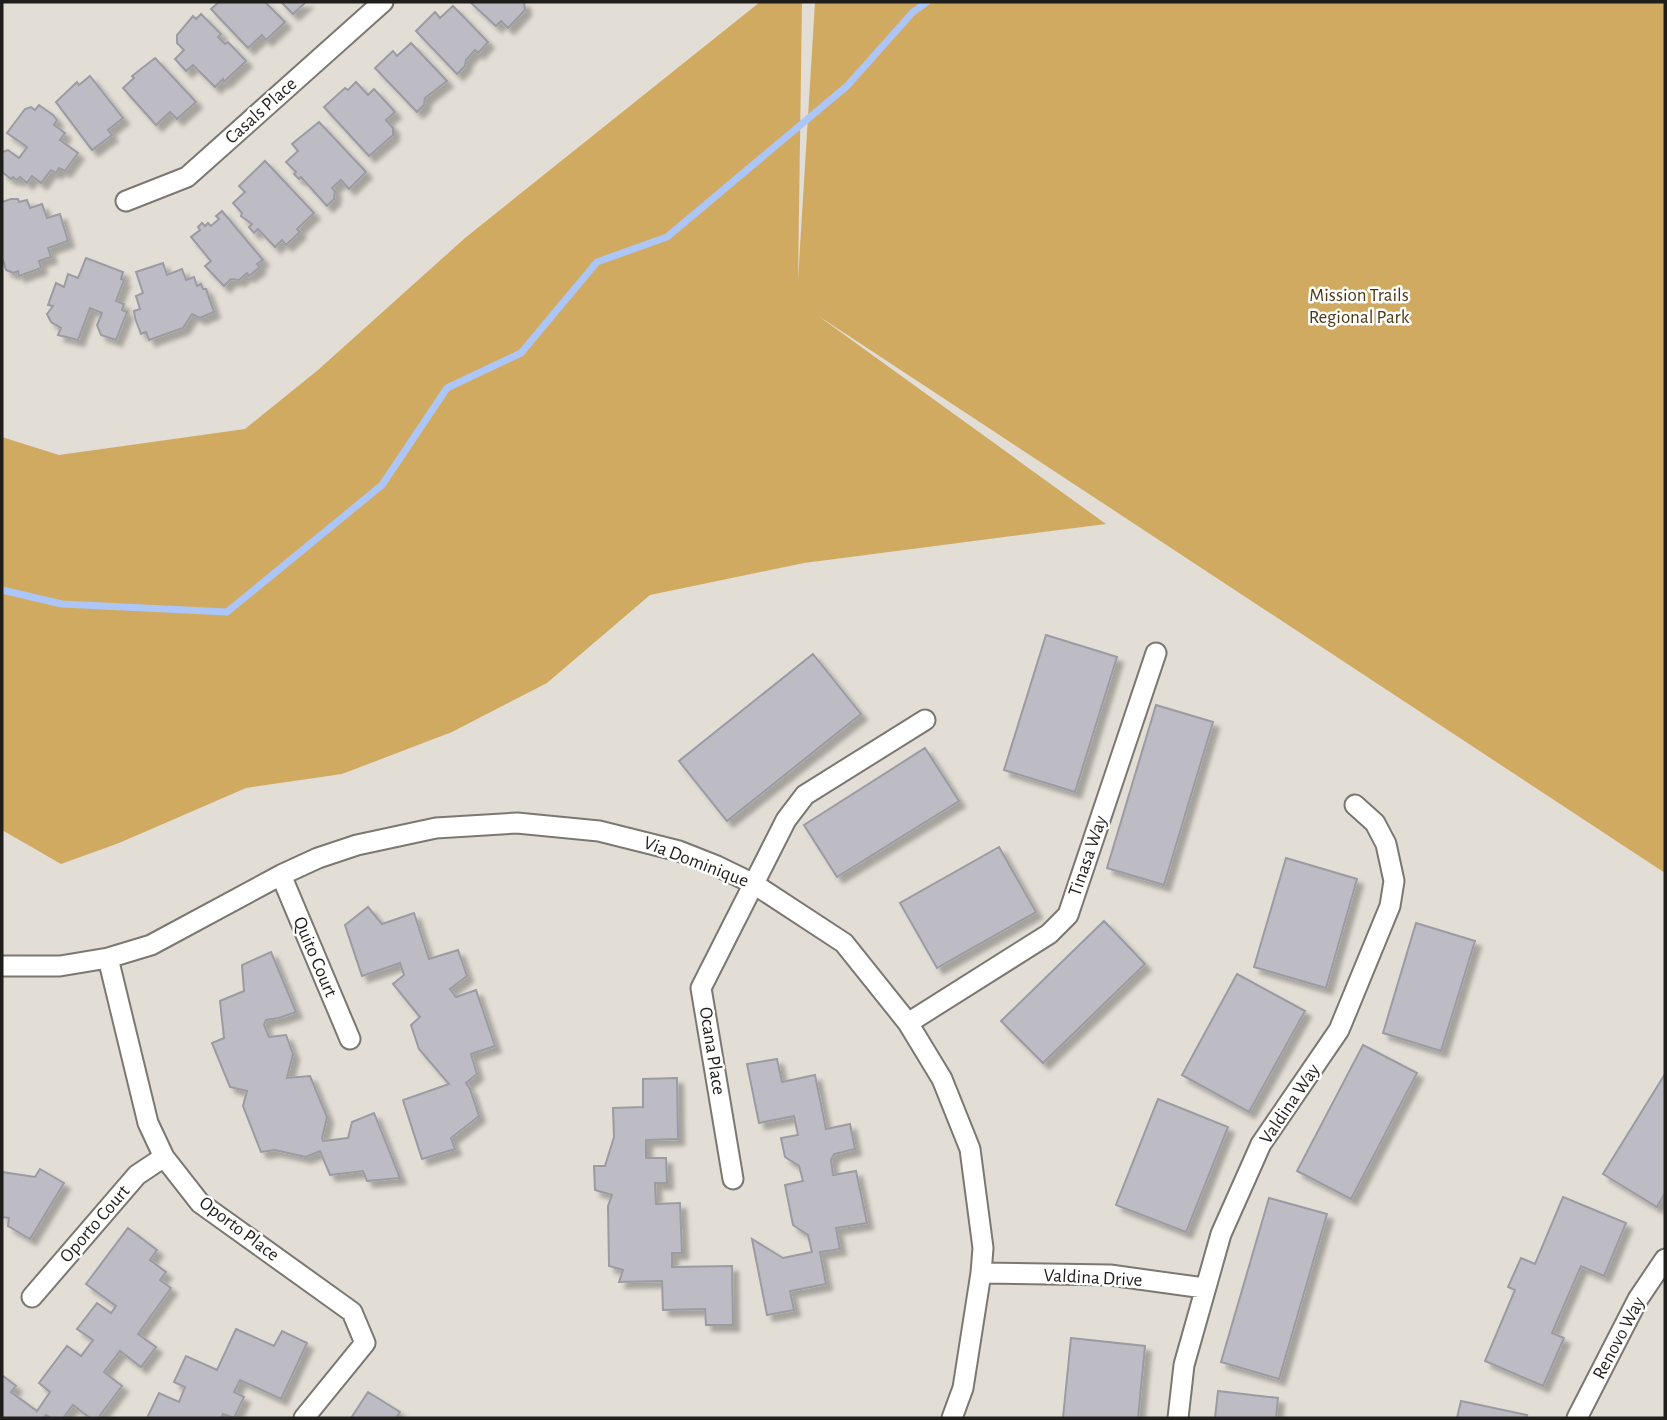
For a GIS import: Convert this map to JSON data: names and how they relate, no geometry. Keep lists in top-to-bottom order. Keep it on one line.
{"streets":{"street":["Casals Place","Tinasa Way","Via Dominique","Quito Court","Ocana Place","Valdina Way","Oporto Court","Oporto Place","Valdina Drive","Renovo Way"]},"crossings":[["Tinasa Way","Via Dominique"],["Via Dominique","Quito Court"],["Via Dominique","Ocana Place"],["Via Dominique","Oporto Place"],["Via Dominique","Valdina Drive"],["Valdina Way","Valdina Drive"],["Oporto Court","Oporto Place"]],"parks":["Mission Trails Regional Park"]}
